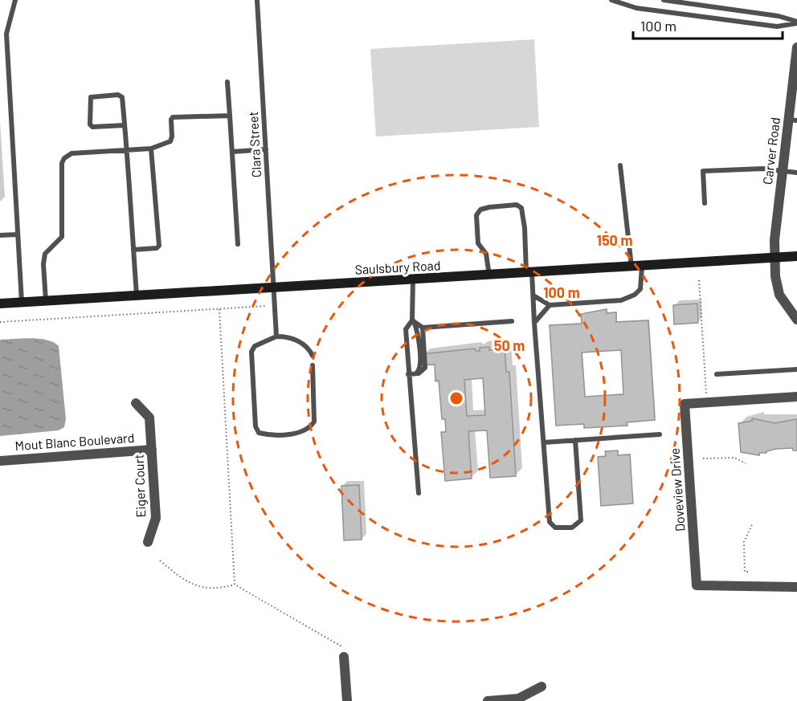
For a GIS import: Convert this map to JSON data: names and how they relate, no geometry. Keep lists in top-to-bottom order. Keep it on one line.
{"streets":{"main road":["Saulsbury Road"],"street":["Carver Road","Mout Blanc Boulevard","Eiger Court","Doveview Drive"],"lane":["Clara Street"]},"crossings":[["Clara Street","Saulsbury Road"],["Carver Road","Saulsbury Road"],["Mout Blanc Boulevard","Eiger Court"]],"scale_bar":"100 m","rings":["150 m","100 m","50 m"]}
